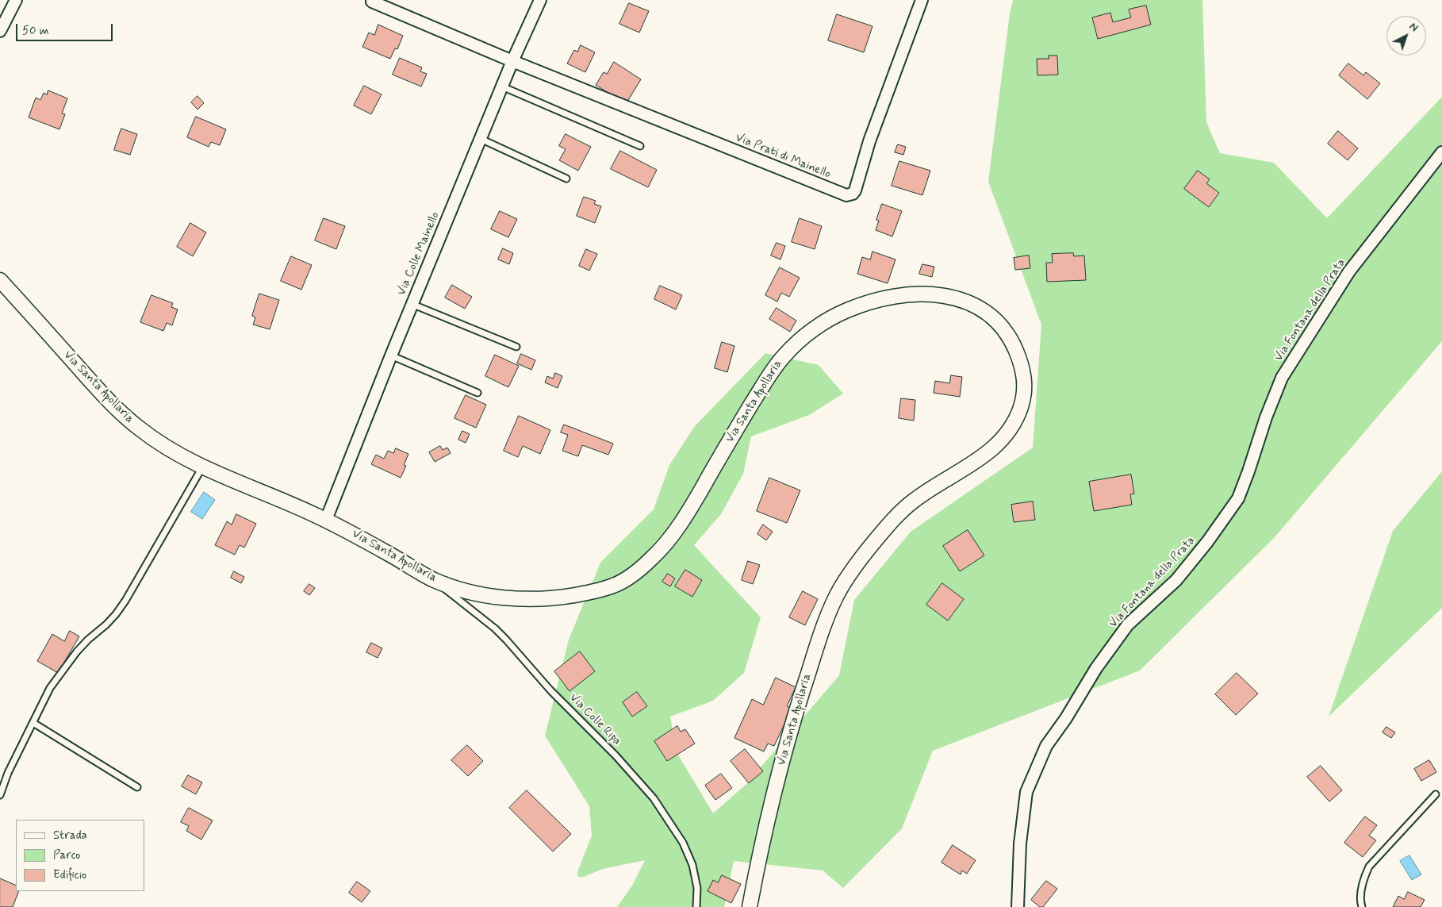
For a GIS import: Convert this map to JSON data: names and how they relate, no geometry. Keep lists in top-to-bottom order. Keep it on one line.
{"streets":{"street":["Via Prati di Mainello","Via Colle Mainello","Via Fontana della Prata","Via Santa Apollaria"],"lane":["Via Colle Ripa"]},"crossings":[["Via Prati di Mainello","Via Colle Mainello"],["Via Colle Mainello","Via Santa Apollaria"],["Via Santa Apollaria","Via Colle Ripa"]],"legend":["Strada","Parco","Edificio"],"scale_bar":"50 m","north":"top right"}
